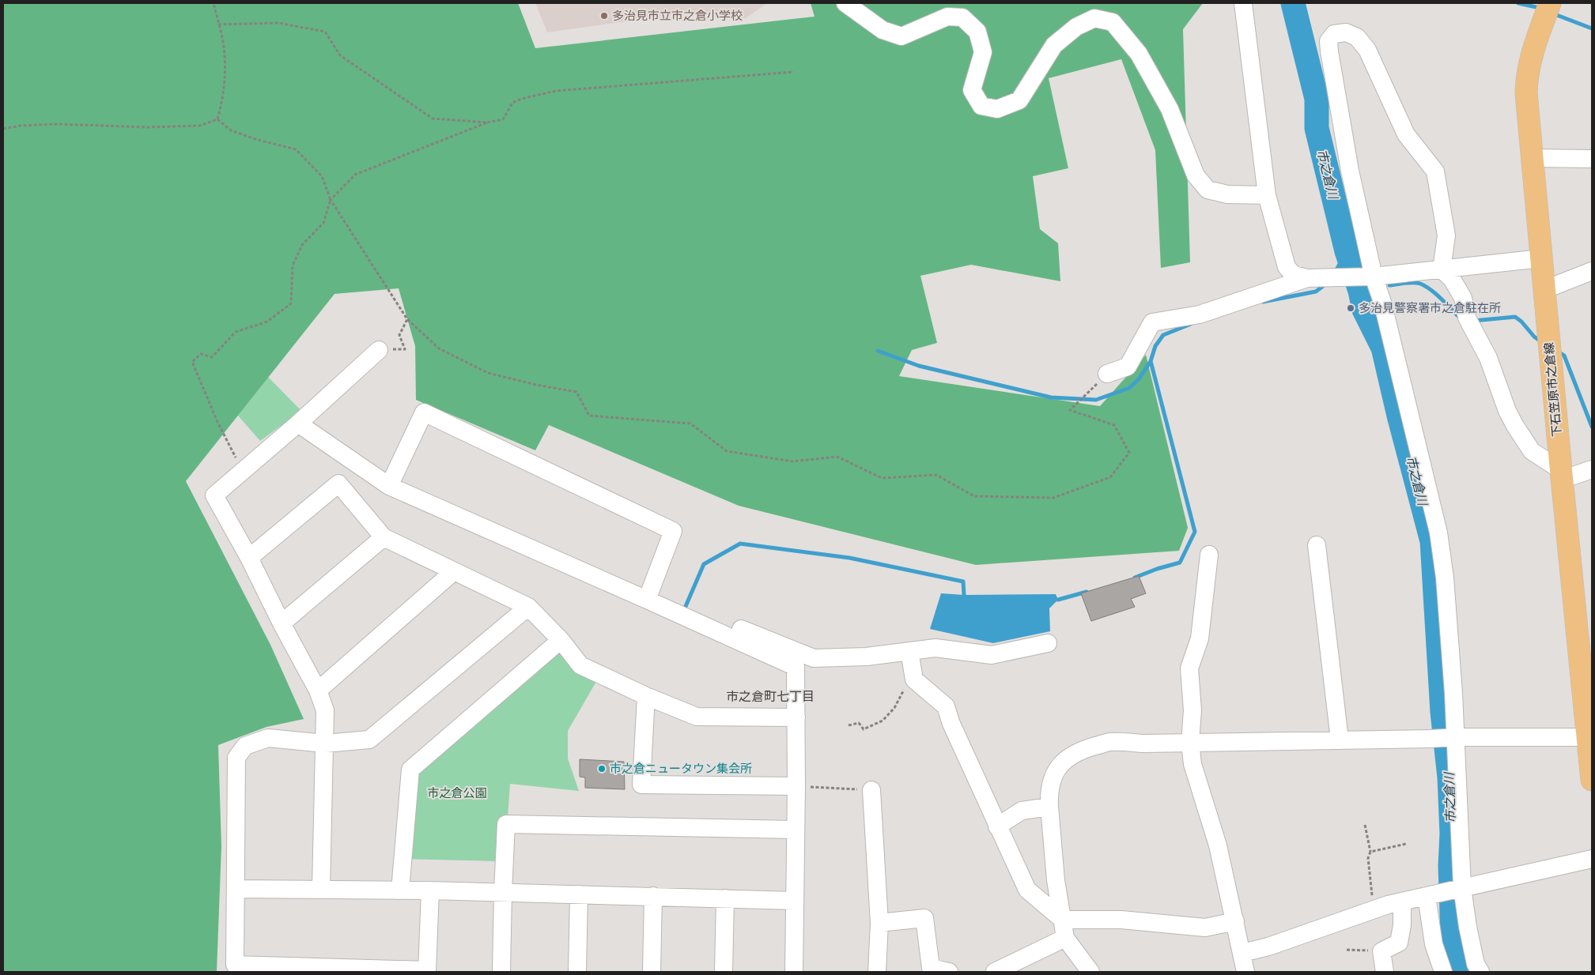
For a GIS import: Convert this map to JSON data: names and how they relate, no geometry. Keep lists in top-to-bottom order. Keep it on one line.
{"streets":{"main road":["下石笠原市之倉線"]},"districts":["市之倉町七丁目"],"water":["市之倉川"],"parks":["市之倉公園"],"places":["多治見市立市之倉小学校","多治見警察署市之倉駐在所","市之倉ニュータウン集会所"]}
